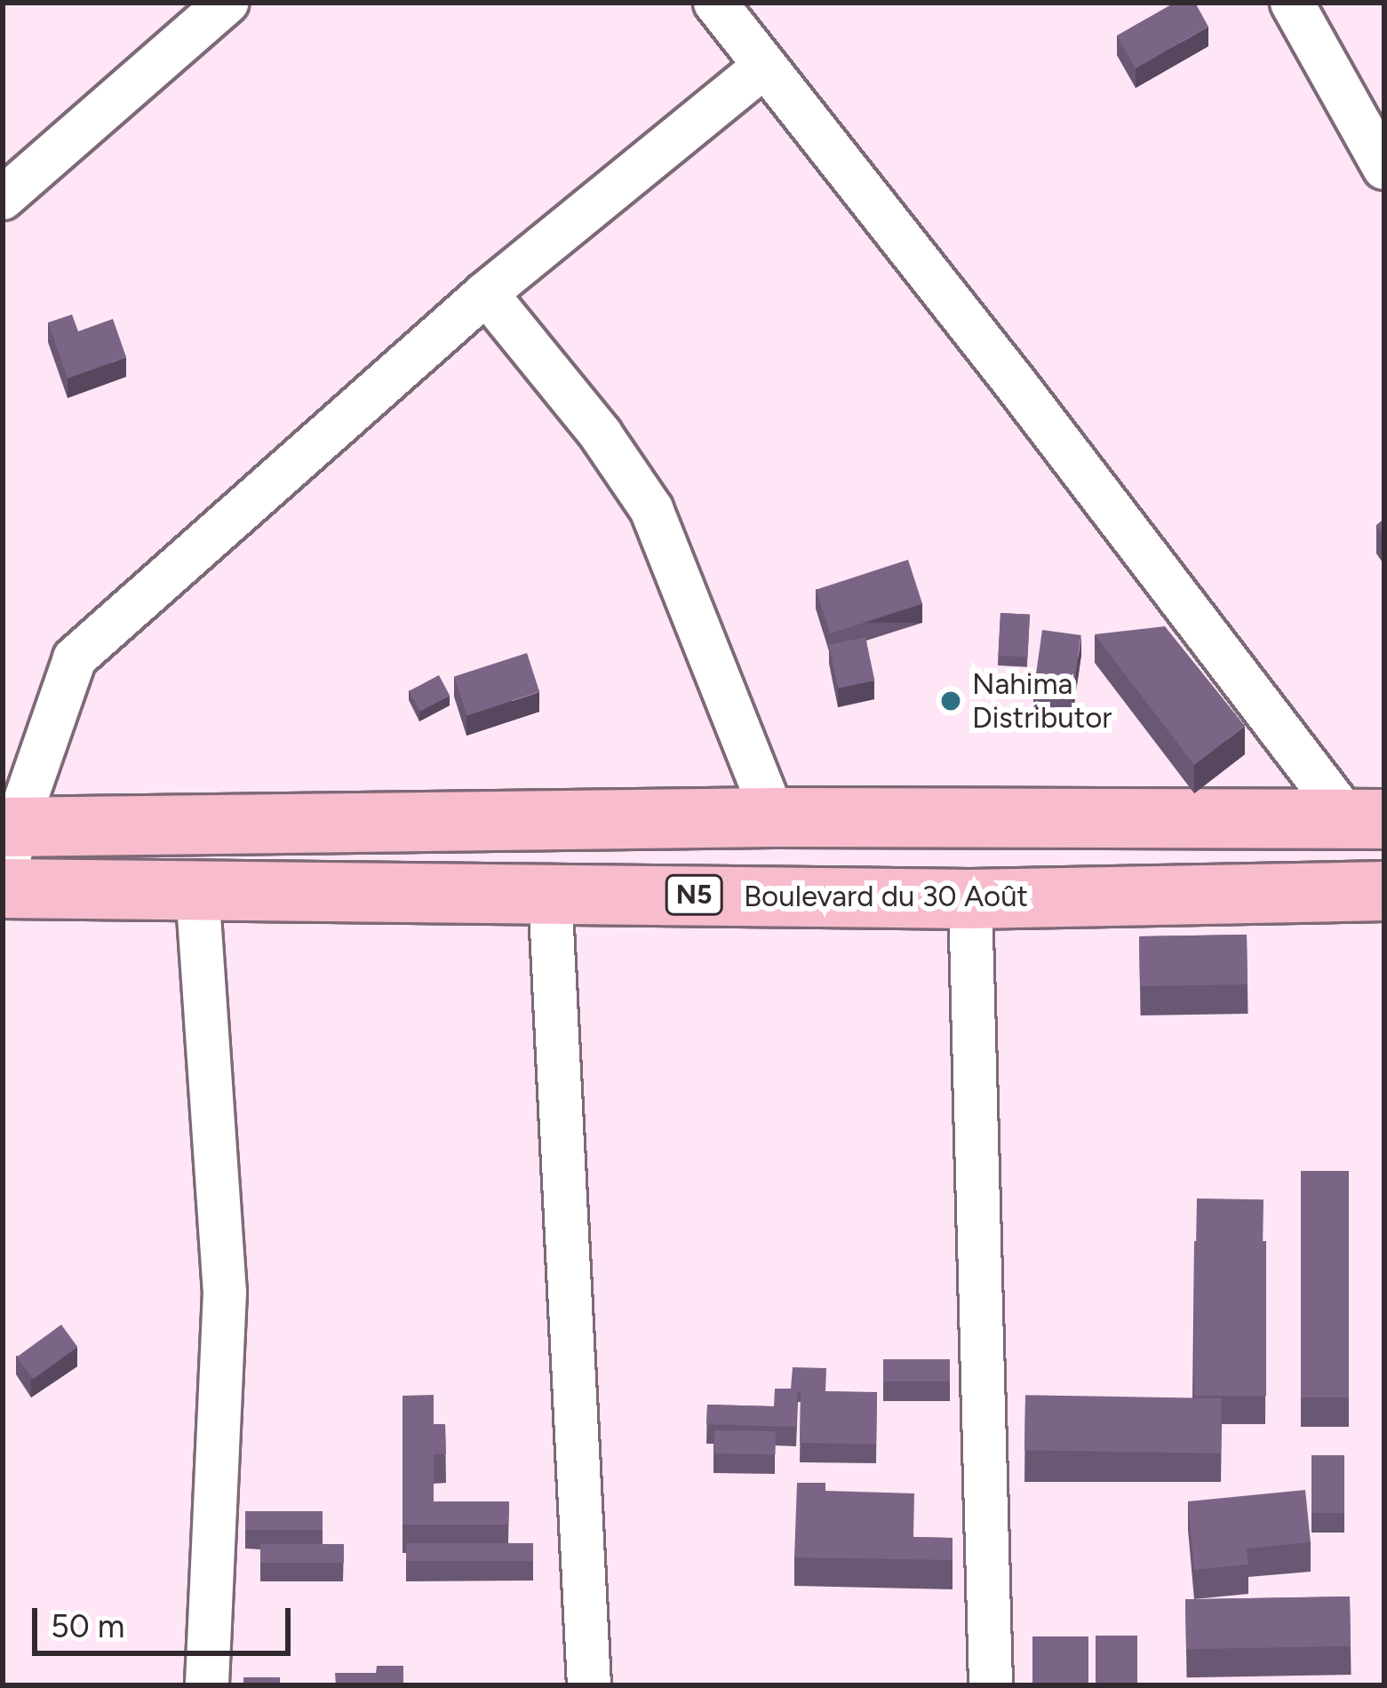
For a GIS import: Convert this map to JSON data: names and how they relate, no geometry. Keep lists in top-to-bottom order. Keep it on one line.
{"streets":{"highway":["N5","Boulevard du 30 Août"]},"places":["Nahima Distributor"],"scale_bar":"50 m"}
